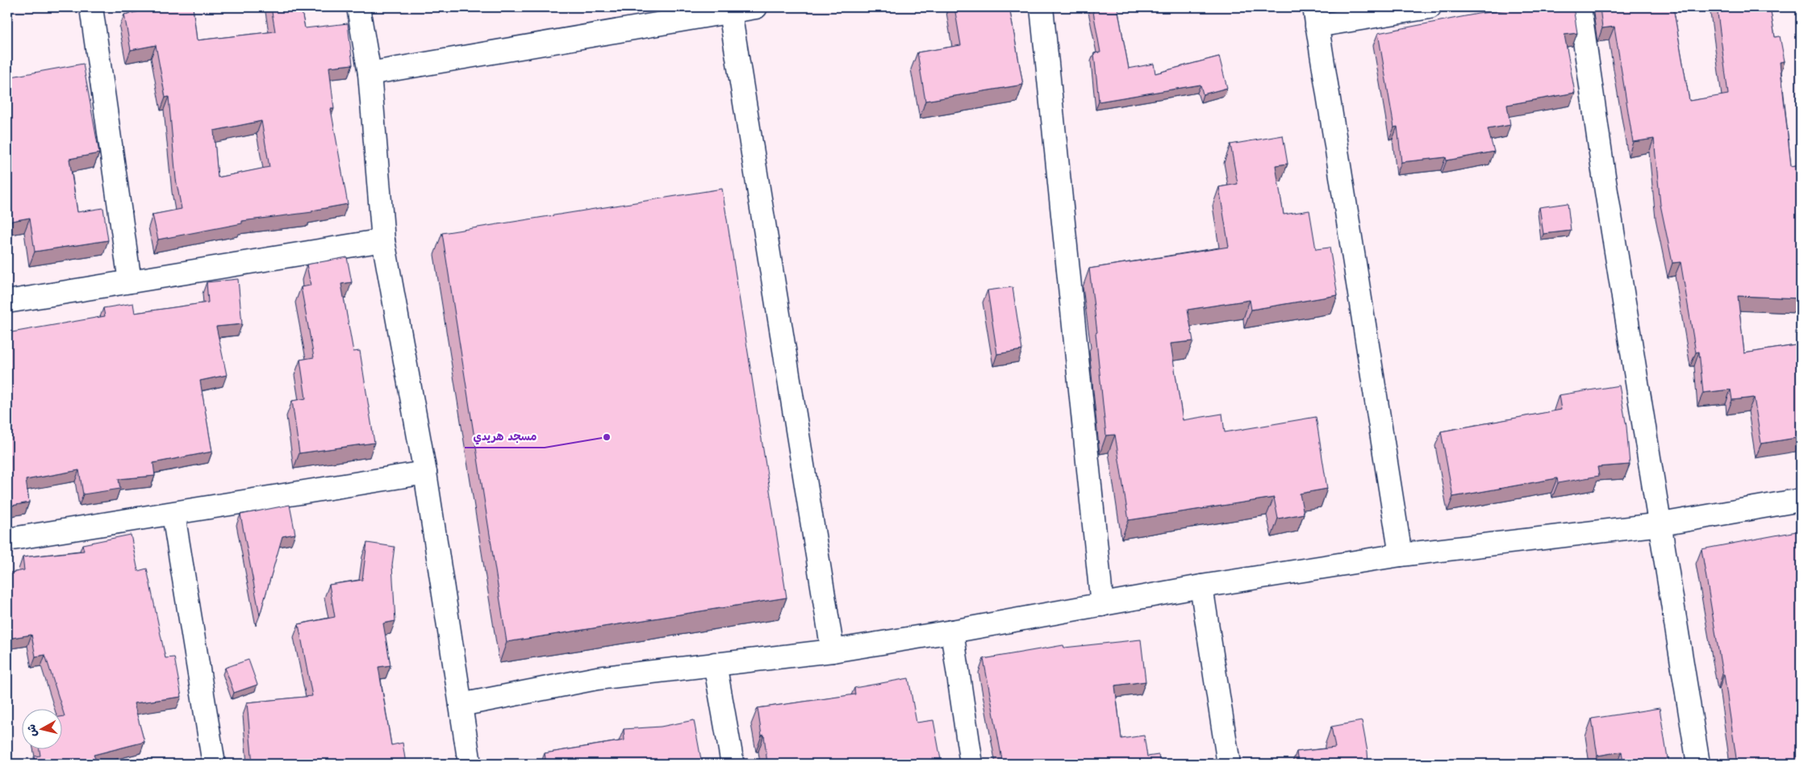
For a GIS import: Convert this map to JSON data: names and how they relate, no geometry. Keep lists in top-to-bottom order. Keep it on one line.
{"places":["مسجد هريدي"],"north":"left"}
